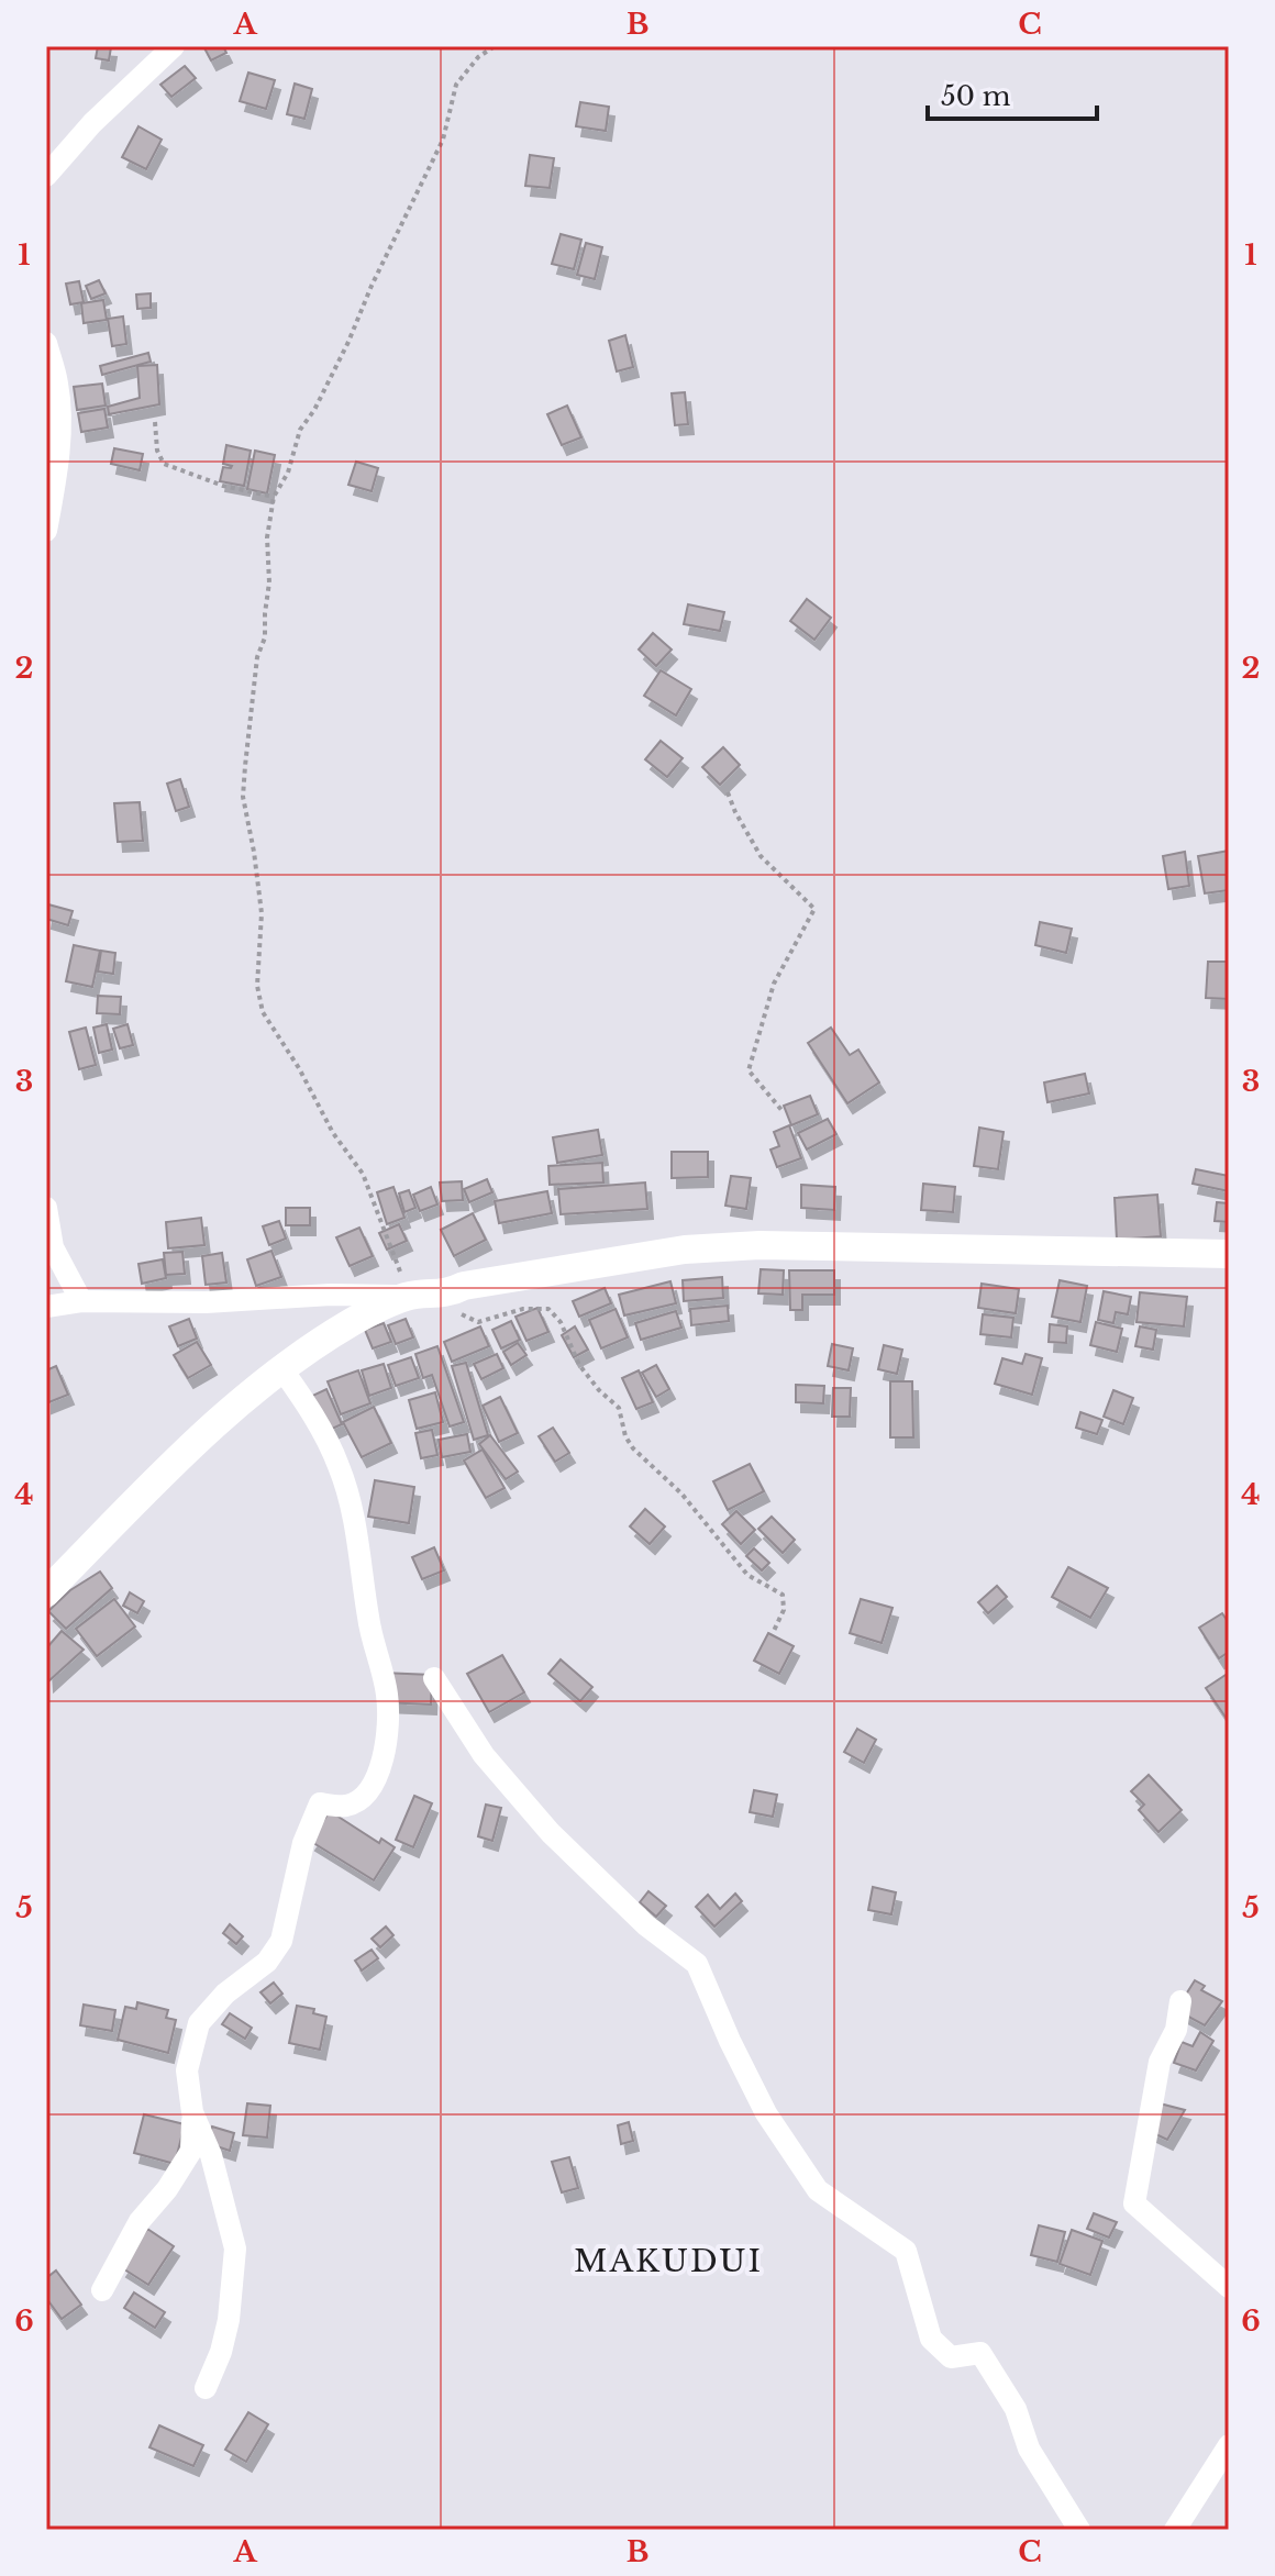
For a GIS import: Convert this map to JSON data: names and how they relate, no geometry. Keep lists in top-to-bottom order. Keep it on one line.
{"districts":["MAKUDUI"],"scale_bar":"50 m","grid":{"columns":["A","B","C"],"rows":["1","2","3","4","5","6"]}}
